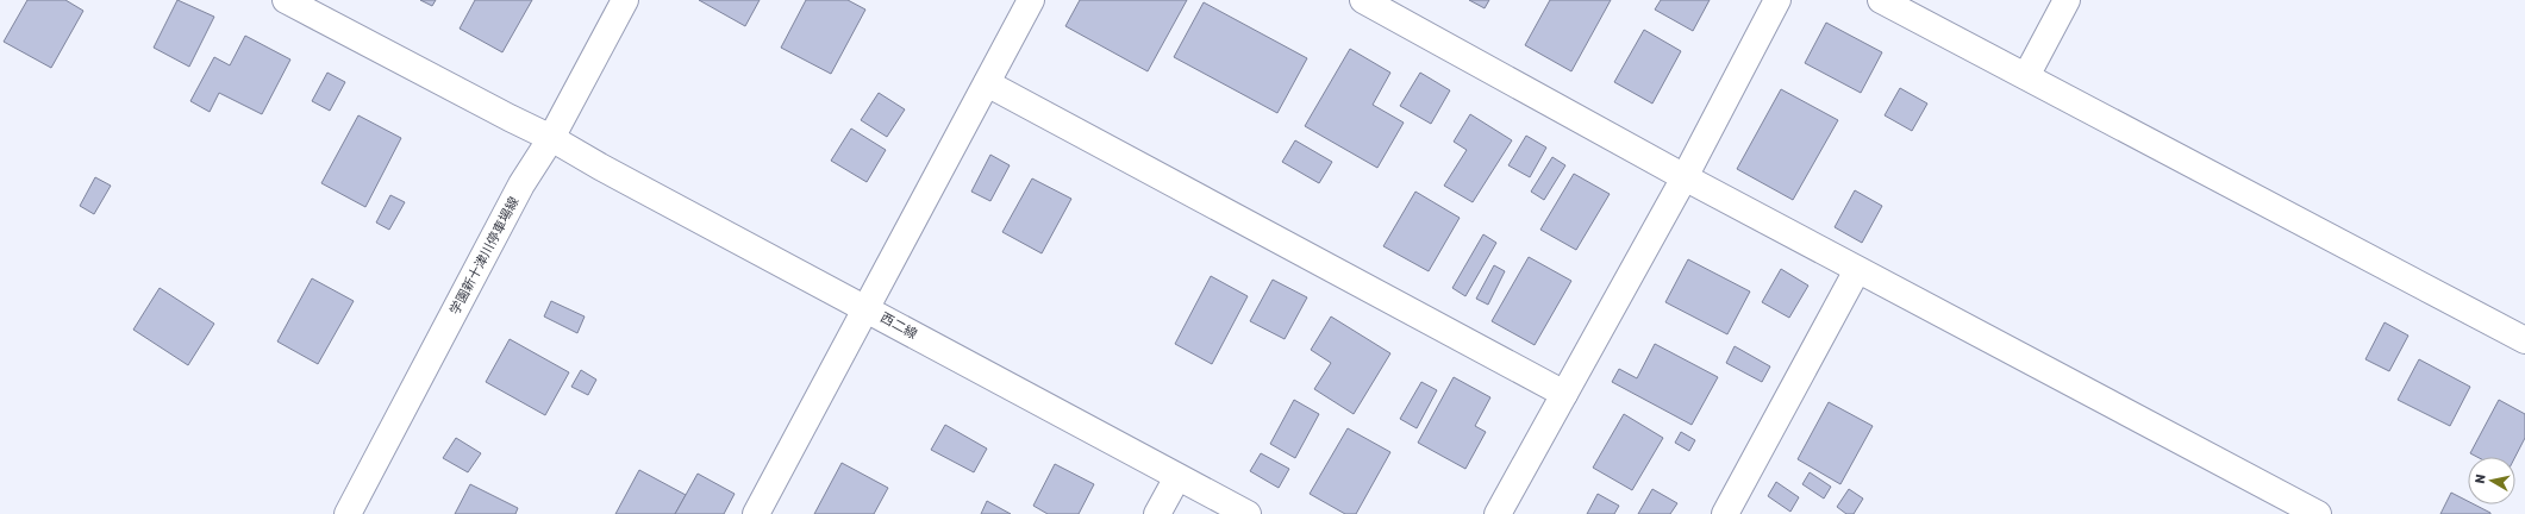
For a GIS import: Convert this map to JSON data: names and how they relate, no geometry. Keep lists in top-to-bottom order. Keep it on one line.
{"streets":{"street":["学園新十津川停車場線","西二線"]},"crossings":[["学園新十津川停車場線","西二線"]],"north":"left"}
